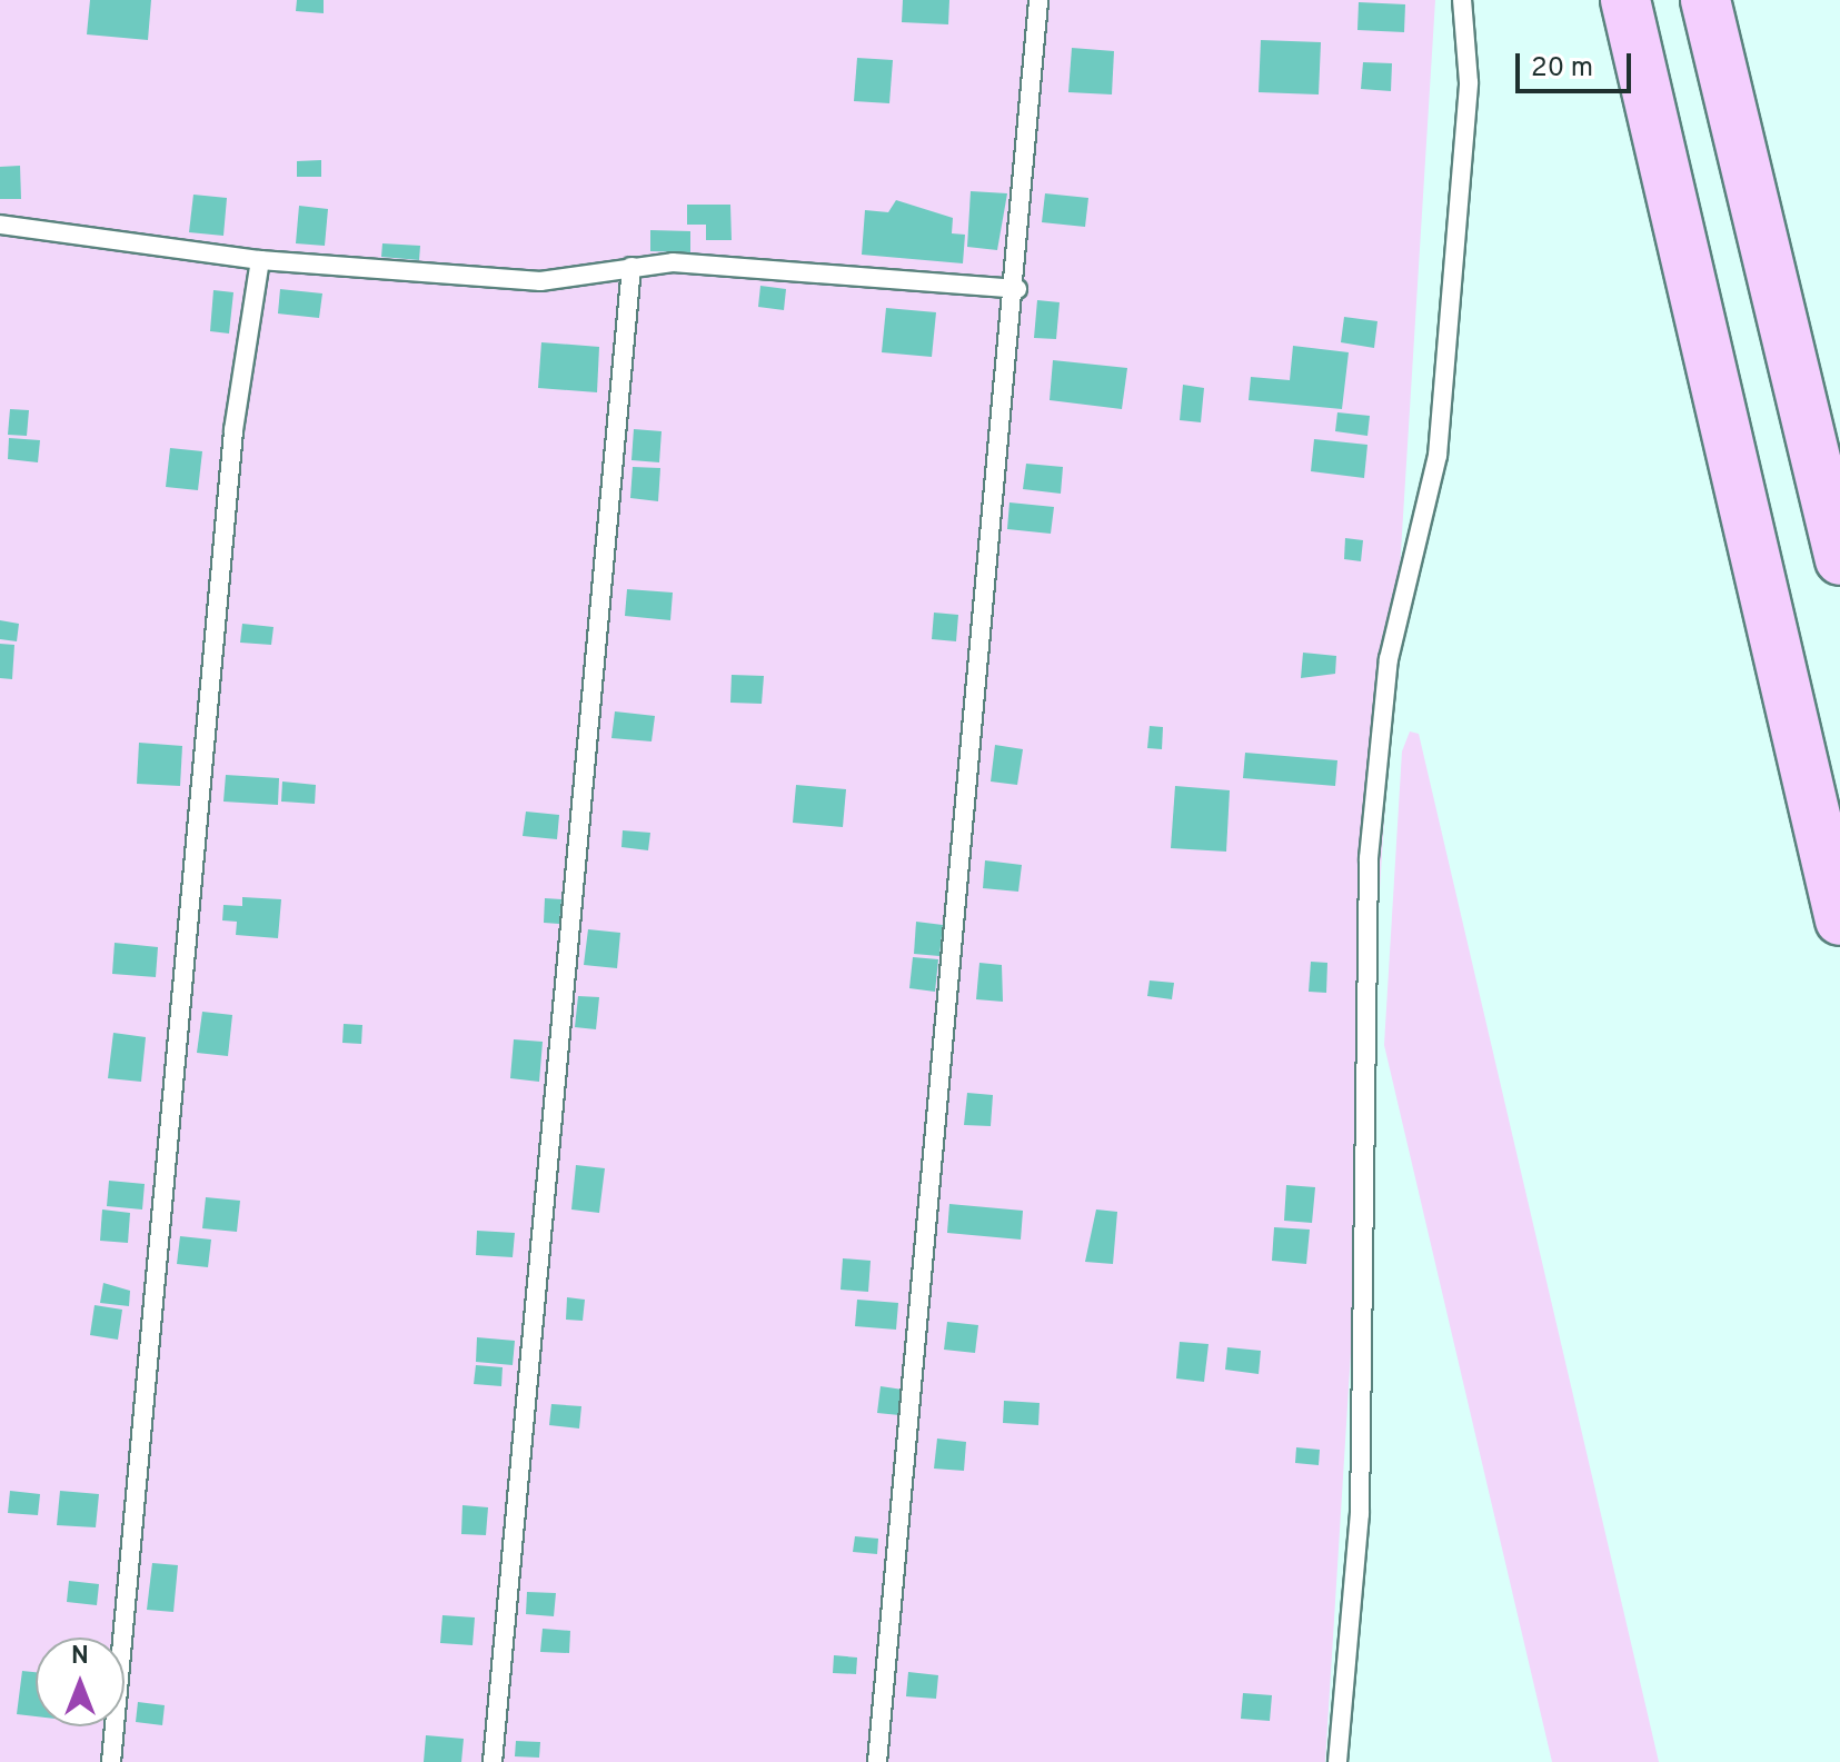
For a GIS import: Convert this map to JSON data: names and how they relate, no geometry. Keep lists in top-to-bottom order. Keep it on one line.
{"scale_bar":"20 m","north":"top"}
